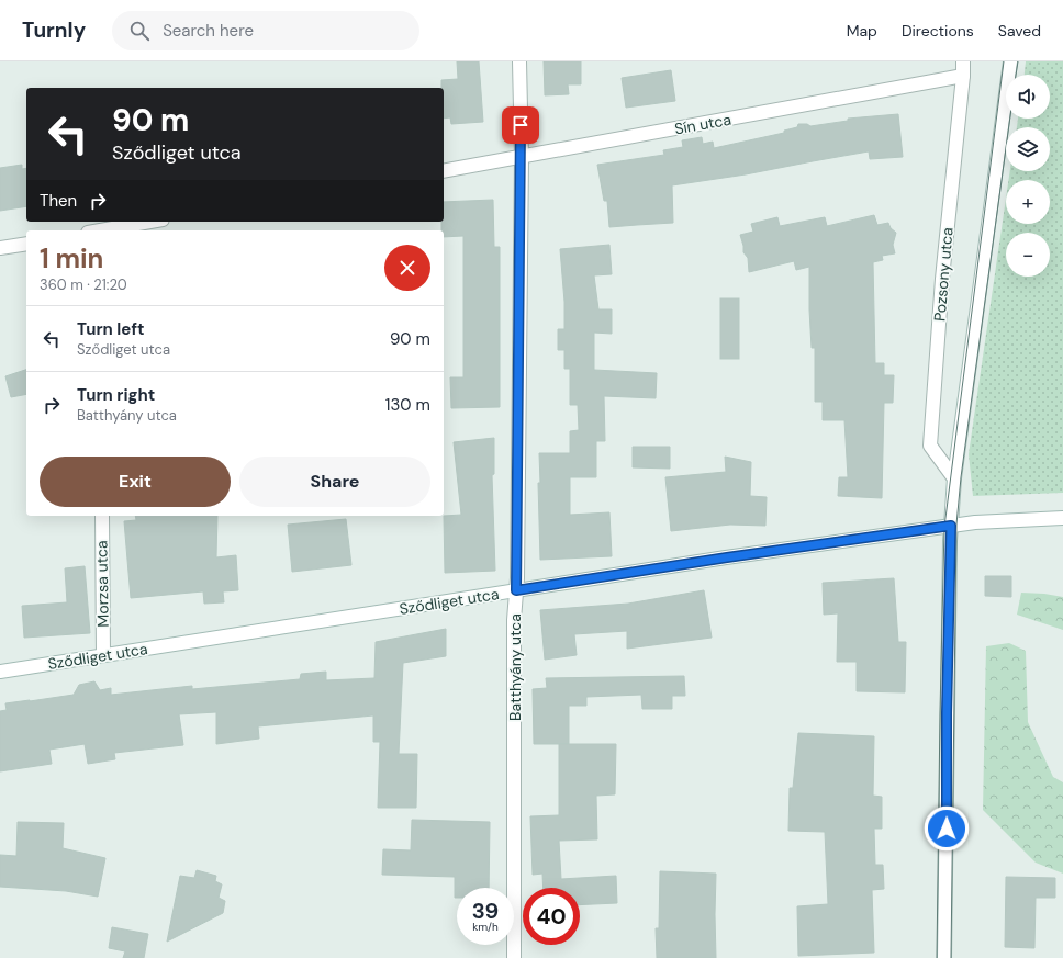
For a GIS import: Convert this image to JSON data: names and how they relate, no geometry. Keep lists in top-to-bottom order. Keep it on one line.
{"streets":{"street":["Sín utca","Pozsony utca","Morzsa utca","Sződliget utca","Batthyány utca"]},"crossings":[["Sín utca","Pozsony utca"],["Sín utca","Batthyány utca"],["Morzsa utca","Sződliget utca"],["Sződliget utca","Batthyány utca"]],"page":{"header":"Turnly","search":"Search here","nav":["Map","Directions","Saved"],"map_buttons":["+","−"],"turn":["90 m","Sződliget utca"],"then":"Then","heading":["1 min","360 m · 21:20"],"list":[{"name":"Turn left","note":"Sződliget utca","value":"90 m"},{"name":"Turn right","note":"Batthyány utca","value":"130 m"}],"buttons":["Exit","Share"],"speed":"39 km/h","limit":"40"}}
